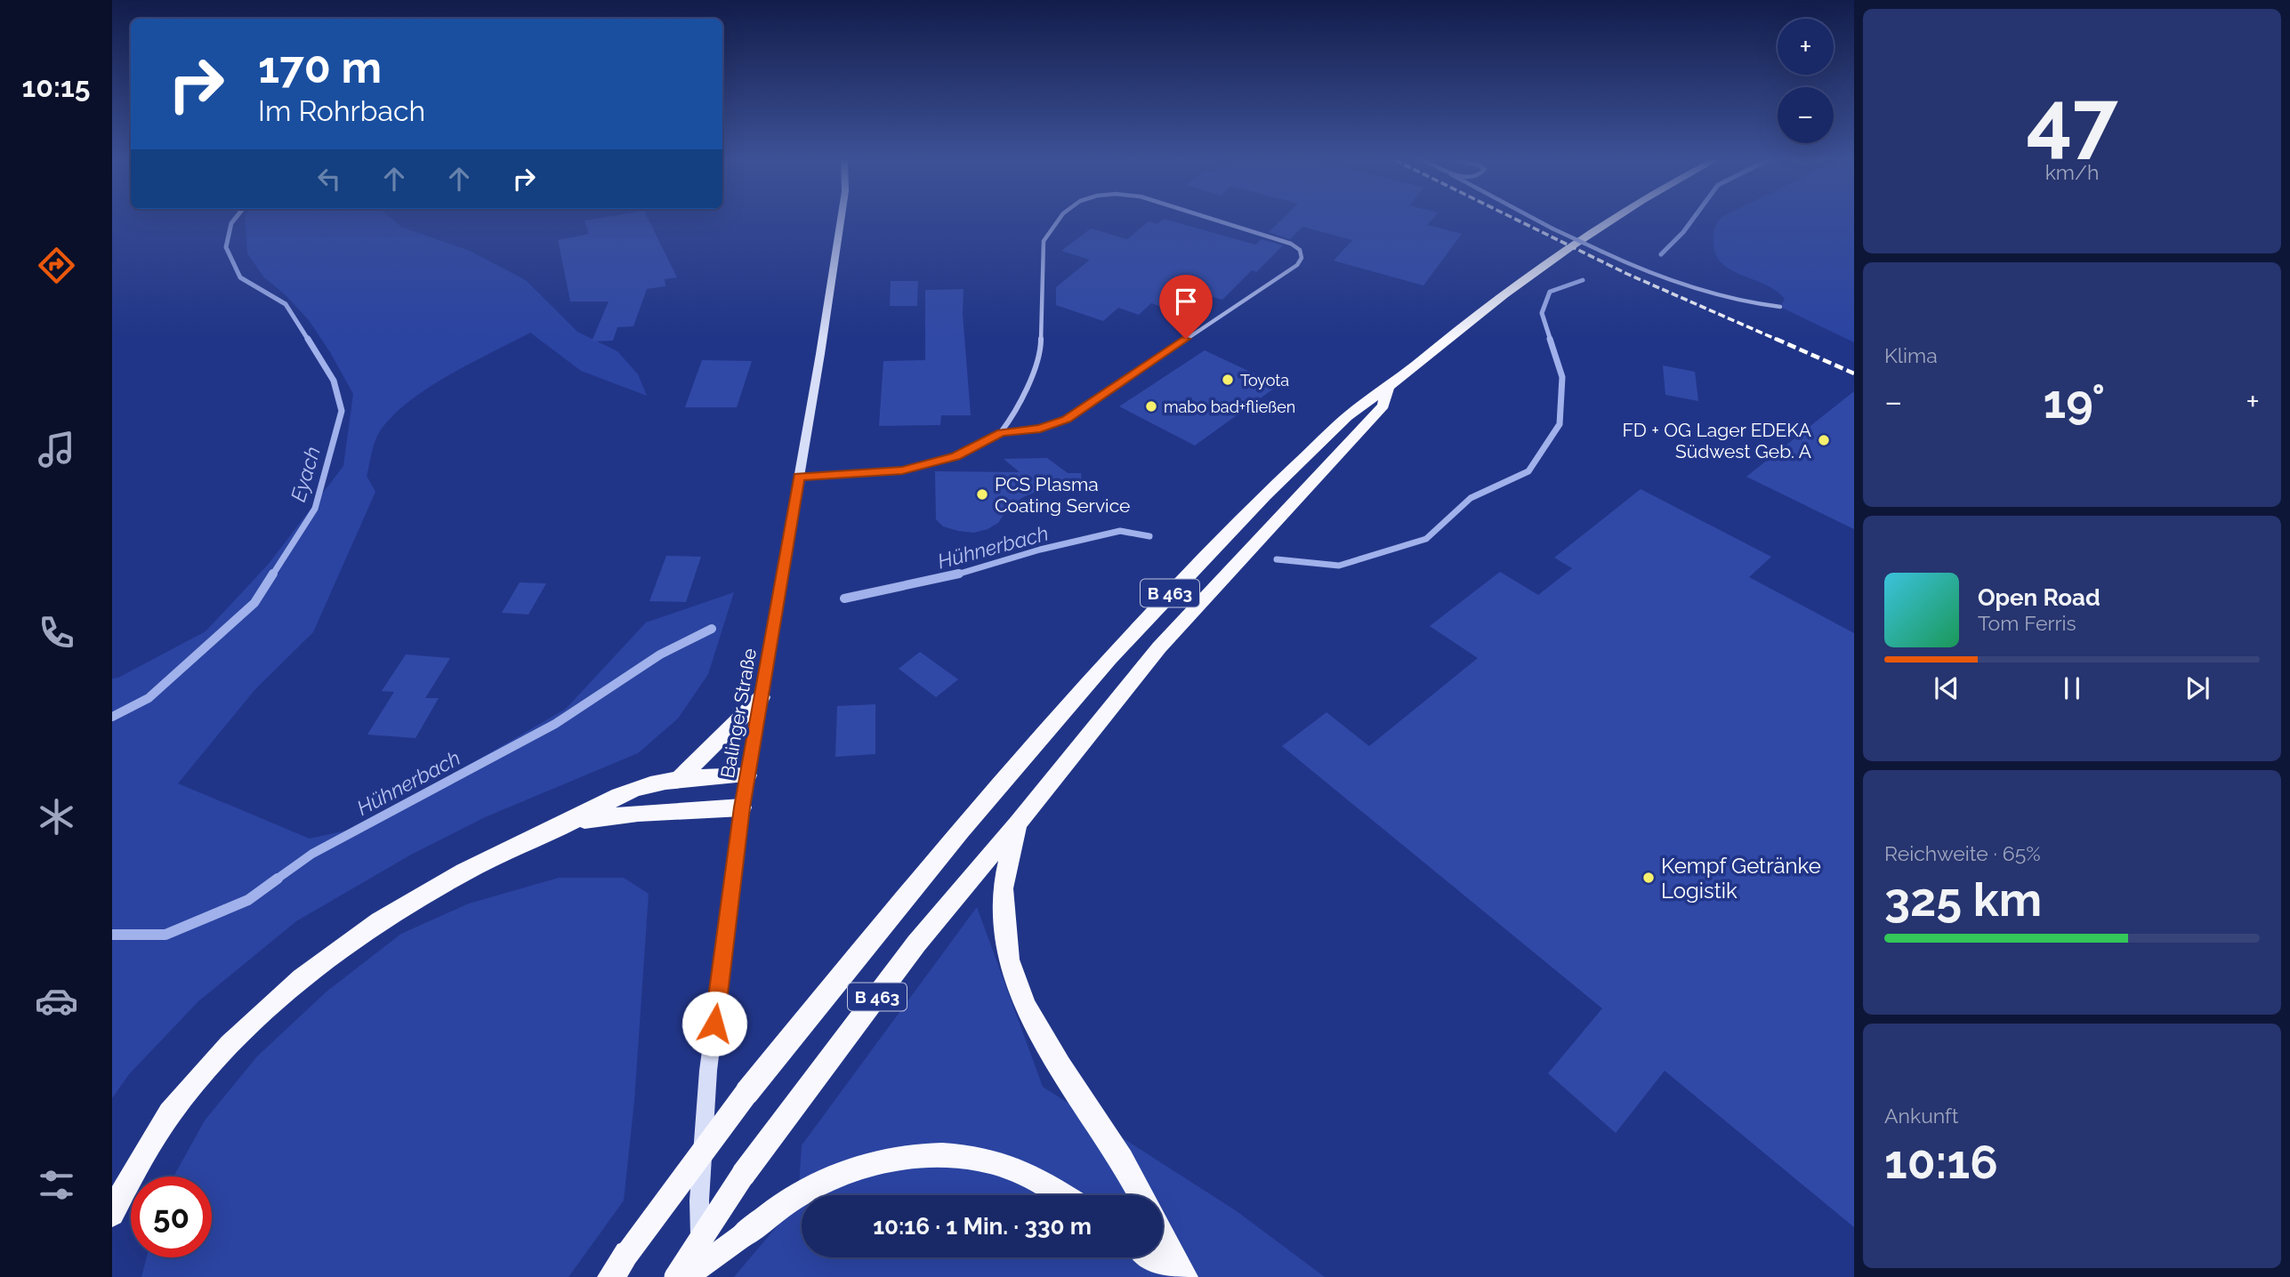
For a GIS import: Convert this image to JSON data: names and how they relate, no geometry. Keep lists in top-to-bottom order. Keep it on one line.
{"streets":{"highway":["B 463"],"main road":["Balinger Straße"]},"water":["Eyach","Hühnerbach"],"places":["Toyota","mabo bad+fließen","FD + OG Lager EDEKA Südwest Geb. A","PCS Plasma Coating Service","Kempf Getränke Logistik"],"page":{"tabs":"10:15","tile":[["47","km/h"],"Klima",["Reichweite · 65%","325 km"],["Ankunft","10:16"]],"map_buttons":["+","−"],"turn":["170 m","Im Rohrbach"],"heat":["−","19°","+"],"song":["Open Road","Tom Ferris"],"limit":"50","trip":"10:16 · 1 Min. · 330 m"}}
